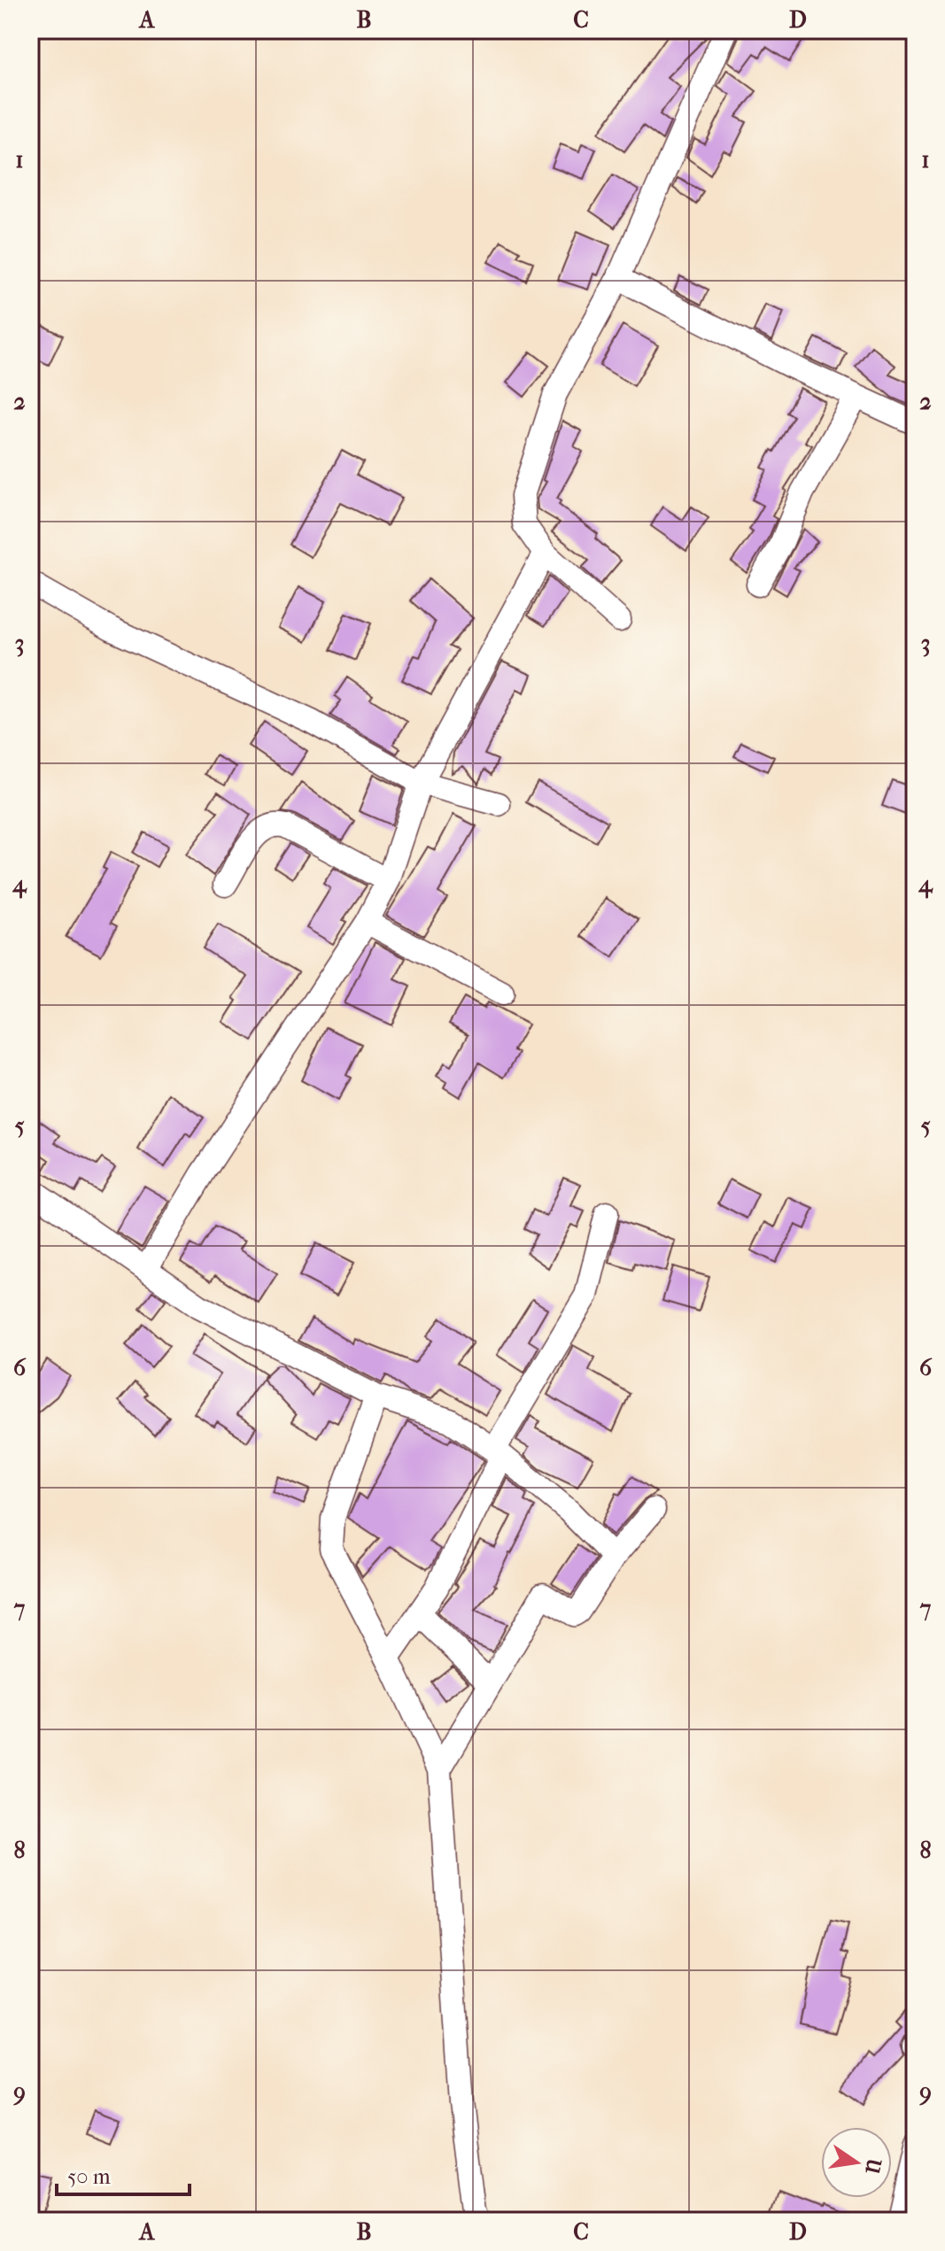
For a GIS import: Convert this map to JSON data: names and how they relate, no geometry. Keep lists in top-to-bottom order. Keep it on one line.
{"scale_bar":"50 m","north":"right","grid":{"columns":["A","B","C","D"],"rows":["1","2","3","4","5","6","7","8","9"]}}
